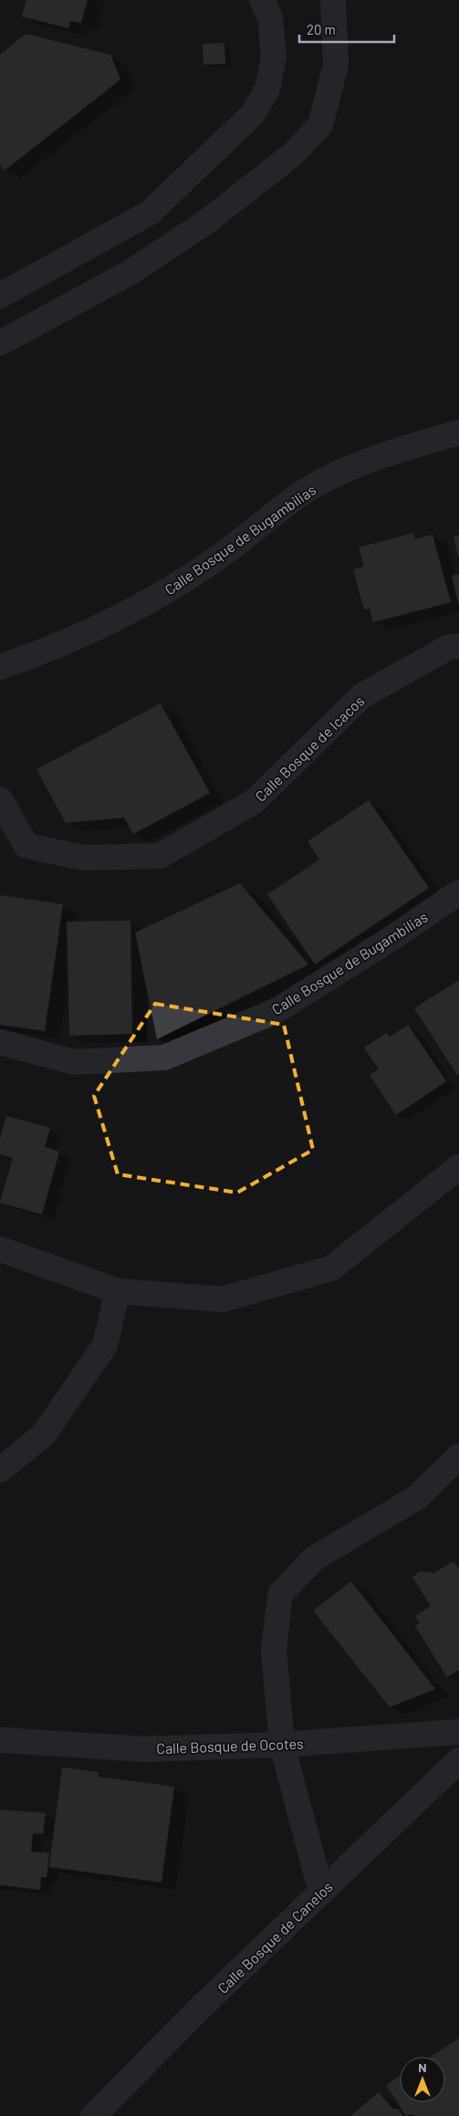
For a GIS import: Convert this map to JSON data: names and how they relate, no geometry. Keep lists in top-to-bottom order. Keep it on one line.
{"streets":{"street":["Calle Bosque de Bugambilias","Calle Bosque de Icacos","Calle Bosque de Ocotes","Calle Bosque de Canelos"]},"scale_bar":"20 m","north":"top"}
